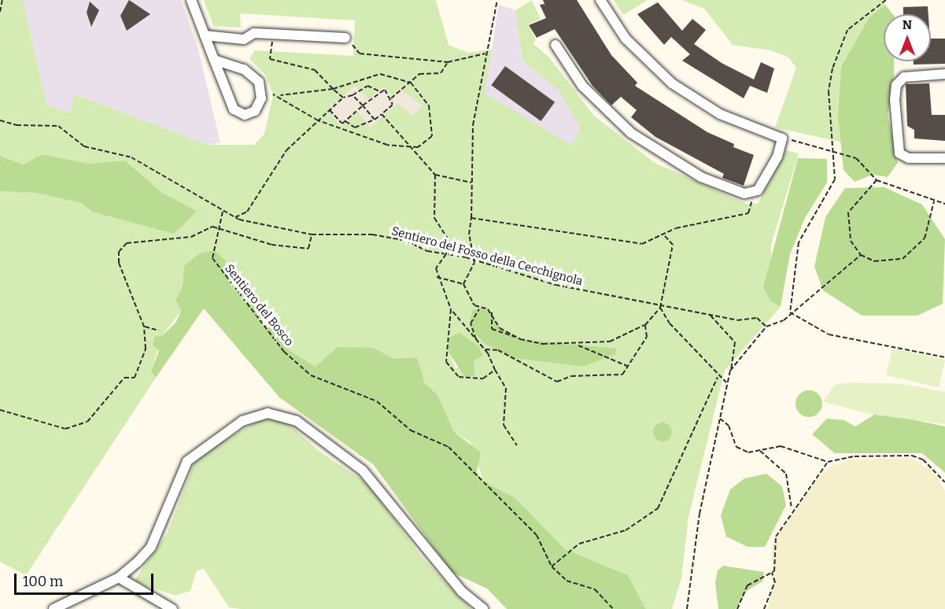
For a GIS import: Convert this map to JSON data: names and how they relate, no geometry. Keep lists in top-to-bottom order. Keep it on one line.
{"streets":{"path":["Sentiero del Fosso della Cecchignola","Sentiero del Bosco"]},"crossings":[["Sentiero del Fosso della Cecchignola","Sentiero del Bosco"]],"scale_bar":"100 m","north":"top"}
